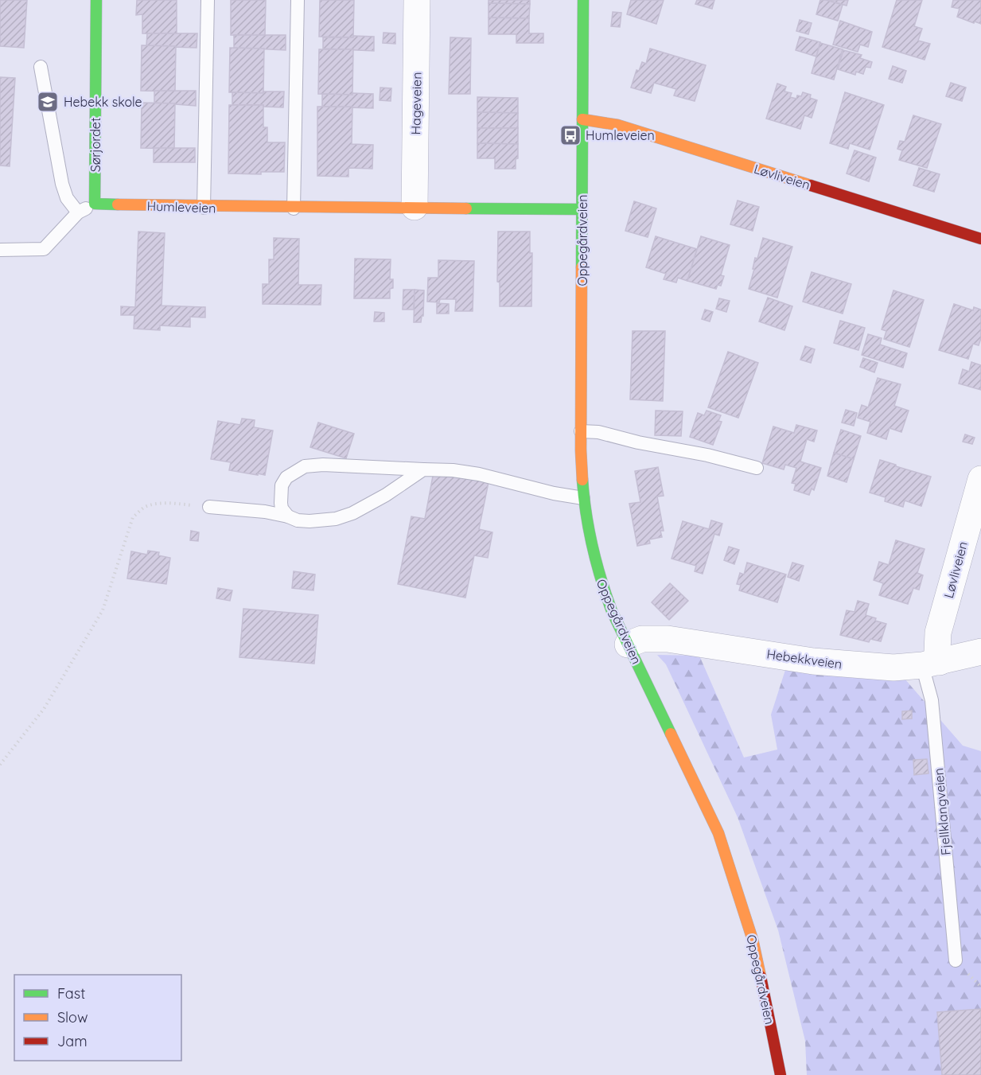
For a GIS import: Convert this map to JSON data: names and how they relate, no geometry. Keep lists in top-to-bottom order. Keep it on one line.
{"streets":{"main road":["Sørjordet","Løvliveien","Humleveien","Oppegårdveien"],"street":["Hageveien","Hebekkveien"],"lane":["Fjellklangveien"]},"crossings":[["Hageveien","Humleveien"],["Sørjordet","Humleveien"],["Løvliveien","Oppegårdveien"],["Løvliveien","Hebekkveien"],["Løvliveien","Fjellklangveien"],["Humleveien","Oppegårdveien"],["Oppegårdveien","Hebekkveien"],["Hebekkveien","Fjellklangveien"]],"places":{"school or university":["Hebekk skole"],"bus stop":["Humleveien"]},"legend":["Fast","Slow","Jam"]}
